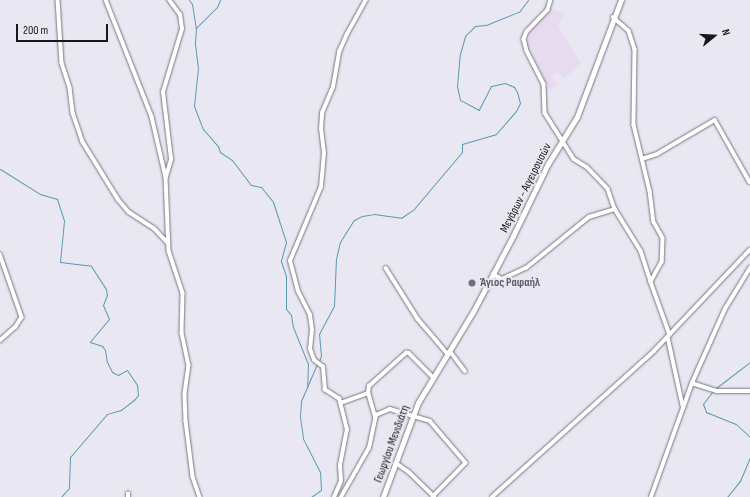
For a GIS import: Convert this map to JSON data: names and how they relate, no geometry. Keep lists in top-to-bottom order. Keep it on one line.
{"streets":{"main road":["Μεγάρων - Αιγειρουσών","Γεωργίου Μενιδιάτη"]},"crossings":[["Μεγάρων - Αιγειρουσών","Γεωργίου Μενιδιάτη"]],"places":["Άγιος Ραφαήλ"],"scale_bar":"200 m","north":"right"}
